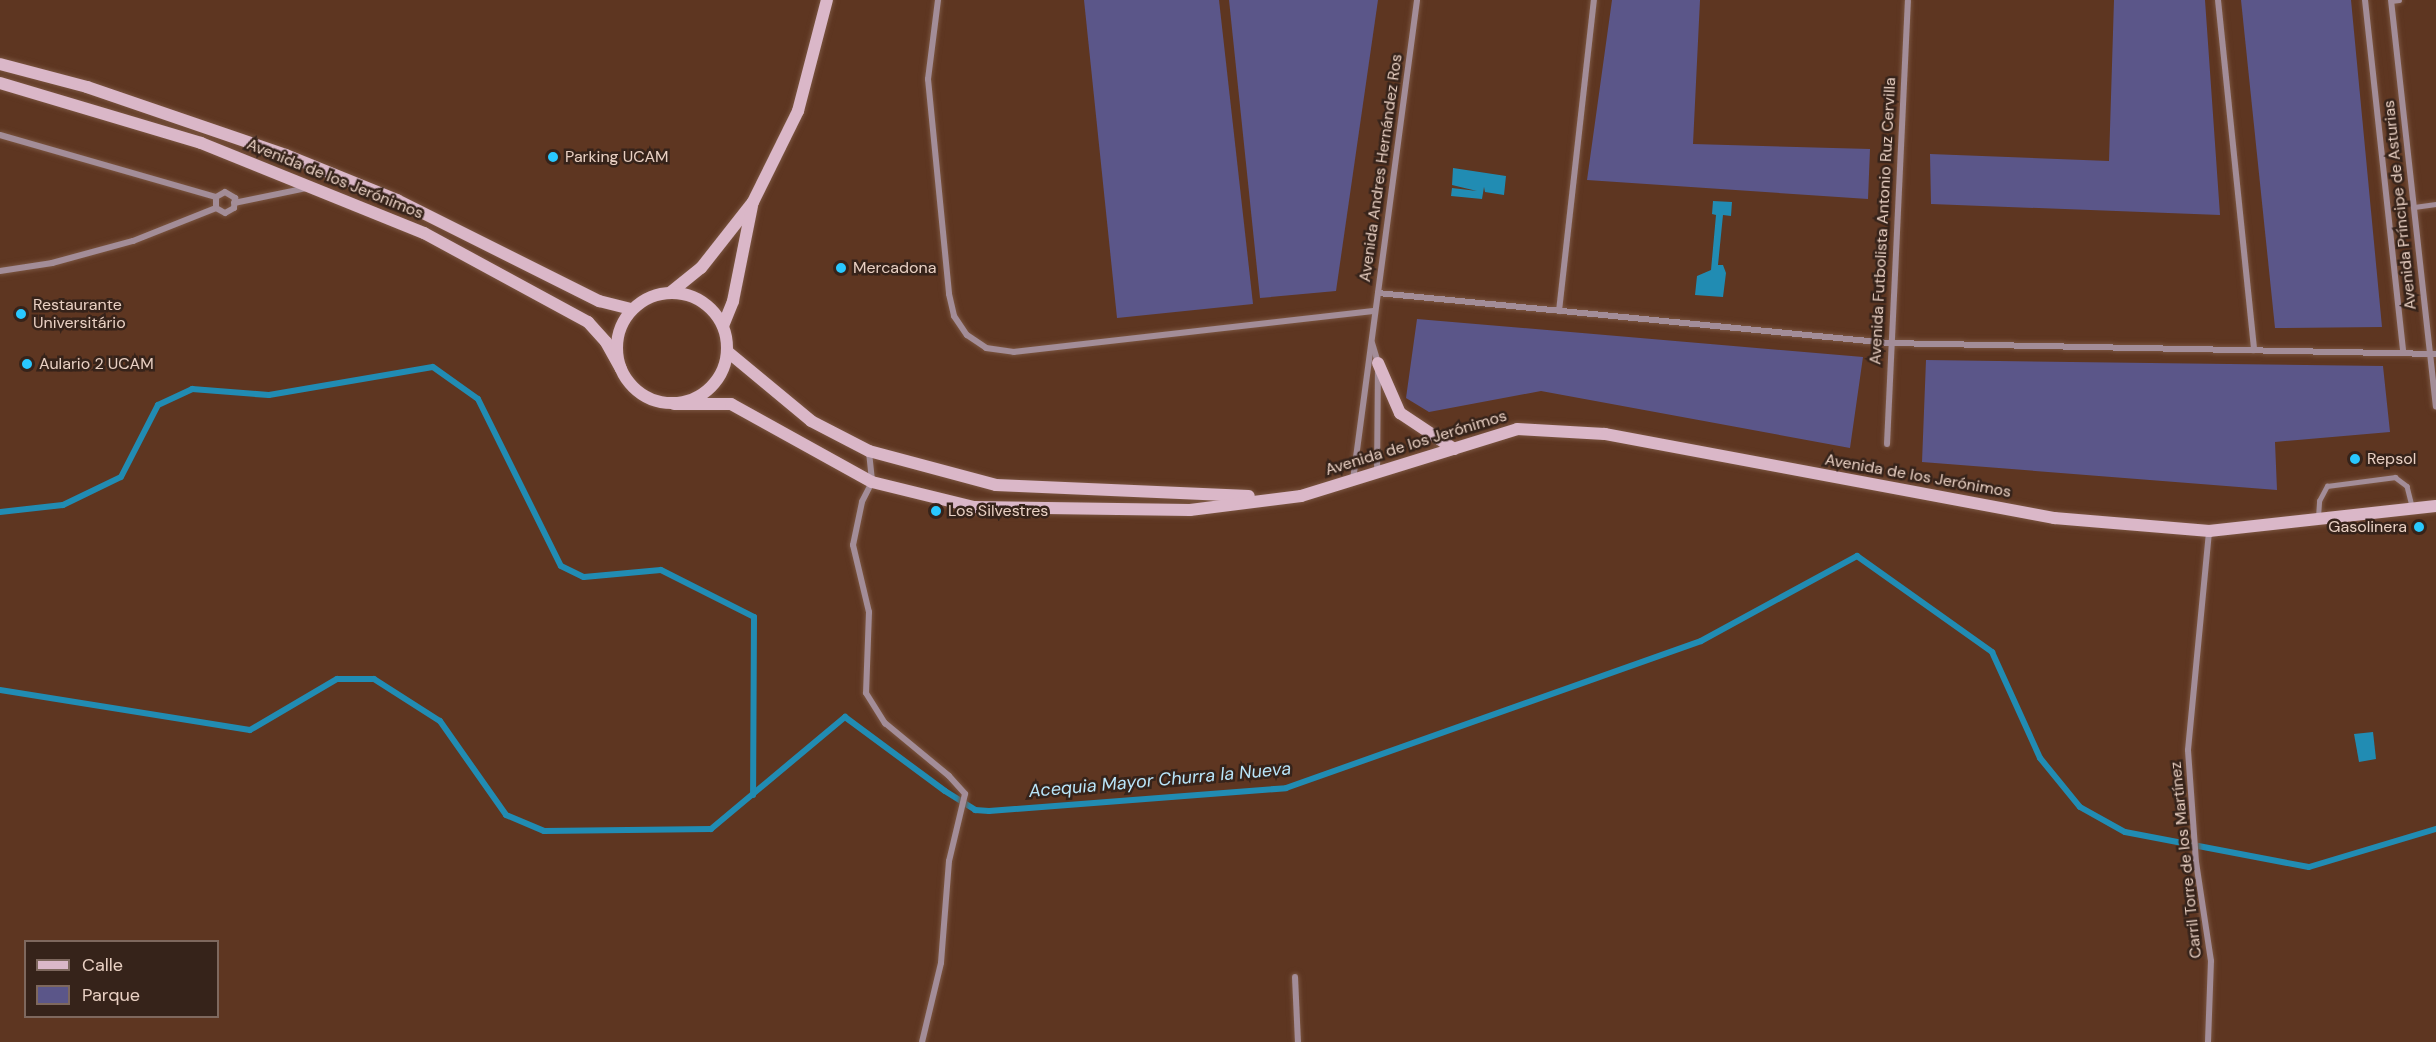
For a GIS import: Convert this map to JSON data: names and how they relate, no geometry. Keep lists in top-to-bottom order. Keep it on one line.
{"streets":{"main road":["Avenida de los Jerónimos"],"street":["Avenida Andres Hernández Ros","Avenida Príncipe de Asturias","Avenida Futbolista Antonio Ruz Cervilla","Carril Torre de los Martínez"]},"crossings":[["Avenida Andres Hernández Ros","Avenida de los Jerónimos"],["Avenida de los Jerónimos","Carril Torre de los Martínez"]],"water":["Acequia Mayor Churra la Nueva"],"places":["Parking UCAM","Mercadona","Restaurante Universitário","Aulario 2 UCAM","Repsol","Los Silvestres","Gasolinera"],"legend":["Calle","Parque"]}
